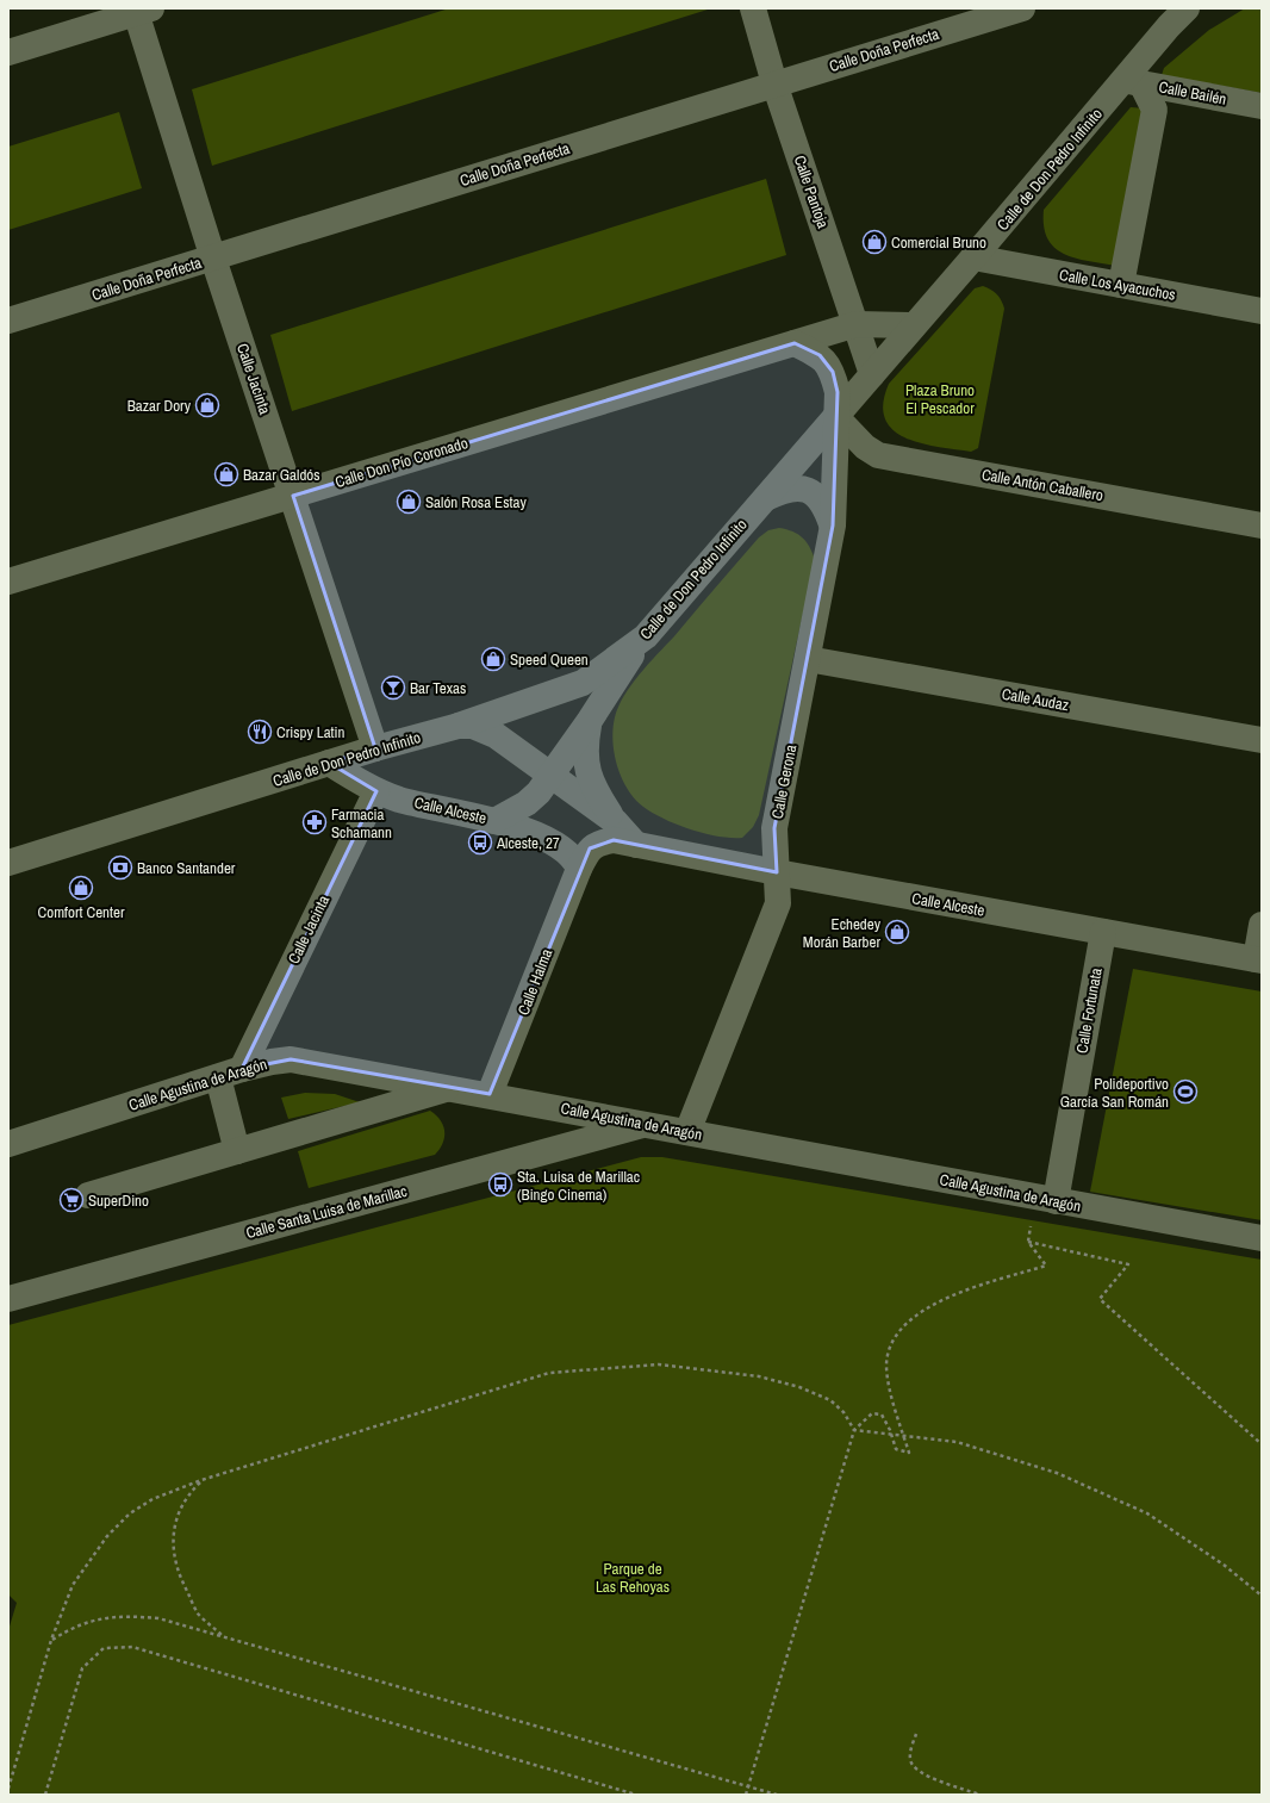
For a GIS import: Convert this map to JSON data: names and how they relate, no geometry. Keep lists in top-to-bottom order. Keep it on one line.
{"streets":{"street":["Calle Doña Perfecta","Calle Bailén","Calle de Don Pedro Infinito","Calle Pantoja","Calle Los Ayacuchos","Calle Jacinta","Calle Don Pío Coronado","Calle Antón Caballero","Calle Audaz","Calle Gerona","Calle Alceste","Calle Halma","Calle Fortunata","Calle Agustina de Aragón","Calle Santa Luisa de Marillac"]},"crossings":[["Calle Doña Perfecta","Calle Pantoja"],["Calle Doña Perfecta","Calle Jacinta"],["Calle Bailén","Calle de Don Pedro Infinito"],["Calle de Don Pedro Infinito","Calle Pantoja"],["Calle de Don Pedro Infinito","Calle Los Ayacuchos"],["Calle de Don Pedro Infinito","Calle Jacinta"],["Calle de Don Pedro Infinito","Calle Don Pío Coronado"],["Calle de Don Pedro Infinito","Calle Antón Caballero"],["Calle de Don Pedro Infinito","Calle Gerona"],["Calle de Don Pedro Infinito","Calle Alceste"],["Calle Pantoja","Calle Don Pío Coronado"],["Calle Jacinta","Calle Don Pío Coronado"],["Calle Jacinta","Calle Alceste"],["Calle Jacinta","Calle Agustina de Aragón"],["Calle Antón Caballero","Calle Gerona"],["Calle Audaz","Calle Gerona"],["Calle Gerona","Calle Alceste"],["Calle Gerona","Calle Agustina de Aragón"],["Calle Alceste","Calle Halma"],["Calle Alceste","Calle Fortunata"],["Calle Halma","Calle Agustina de Aragón"],["Calle Fortunata","Calle Agustina de Aragón"],["Calle Agustina de Aragón","Calle Santa Luisa de Marillac"]],"parks":["Plaza Bruno El Pescador","Parque de Las Rehoyas"],"places":{"shop":["Comercial Bruno","Bazar Dory","Bazar Galdós","Salón Rosa Estay","Speed Queen","Comfort Center","Echedey Morán Barber"],"bar":["Bar Texas"],"restaurant":["Crispy Latin"],"pharmacy":["Farmacia Schamann"],"bus stop":["Alceste, 27","Sta. Luisa de Marillac (Bingo Cinema)"],"bank":["Banco Santander"],"sports":["Polideportivo García San Román"],"supermarket":["SuperDino"]}}
